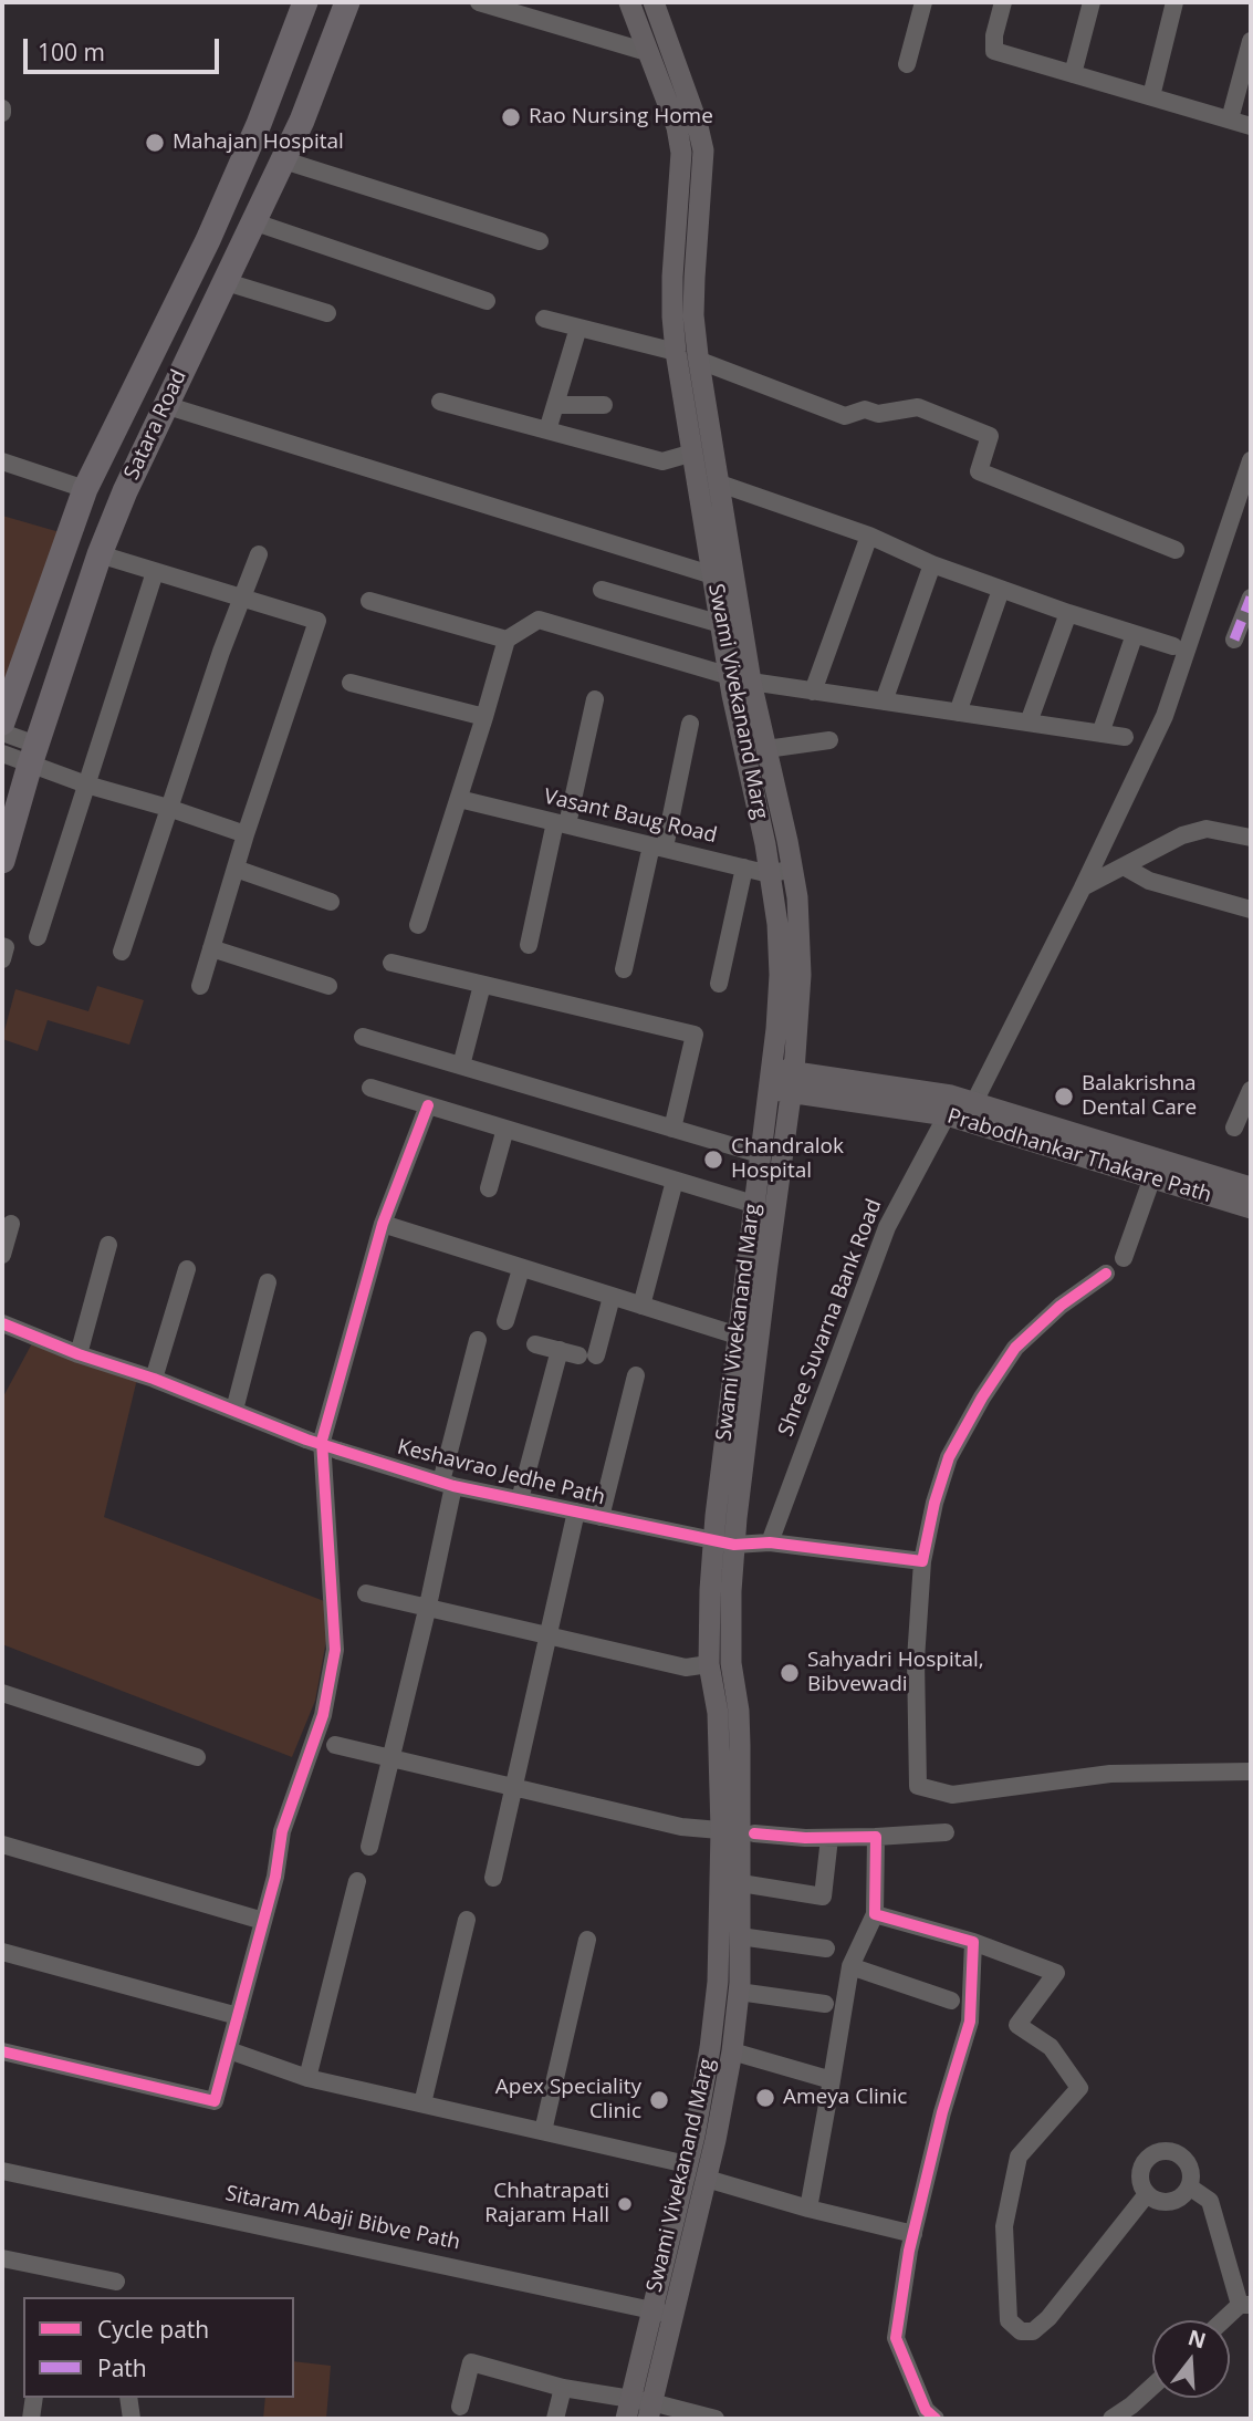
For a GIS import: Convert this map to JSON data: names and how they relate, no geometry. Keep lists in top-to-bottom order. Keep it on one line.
{"streets":{"highway":["Satara Road"],"main road":["Swami Vivekanand Marg","Prabodhankar Thakare Path"],"street":["Vasant Baug Road","Shree Suvarna Bank Road","Keshavrao Jedhe Path","Sitaram Abaji Bibve Path"]},"crossings":[["Swami Vivekanand Marg","Vasant Baug Road"],["Swami Vivekanand Marg","Prabodhankar Thakare Path"],["Swami Vivekanand Marg","Keshavrao Jedhe Path"],["Swami Vivekanand Marg","Sitaram Abaji Bibve Path"],["Prabodhankar Thakare Path","Shree Suvarna Bank Road"],["Shree Suvarna Bank Road","Keshavrao Jedhe Path"]],"places":["Rao Nursing Home","Mahajan Hospital","Balakrishna Dental Care","Chandralok Hospital","Sahyadri Hospital, Bibvewadi","Ameya Clinic","Apex Speciality Clinic","Chhatrapati Rajaram Hall"],"legend":["Cycle path","Path"],"scale_bar":"100 m","north":"top"}
